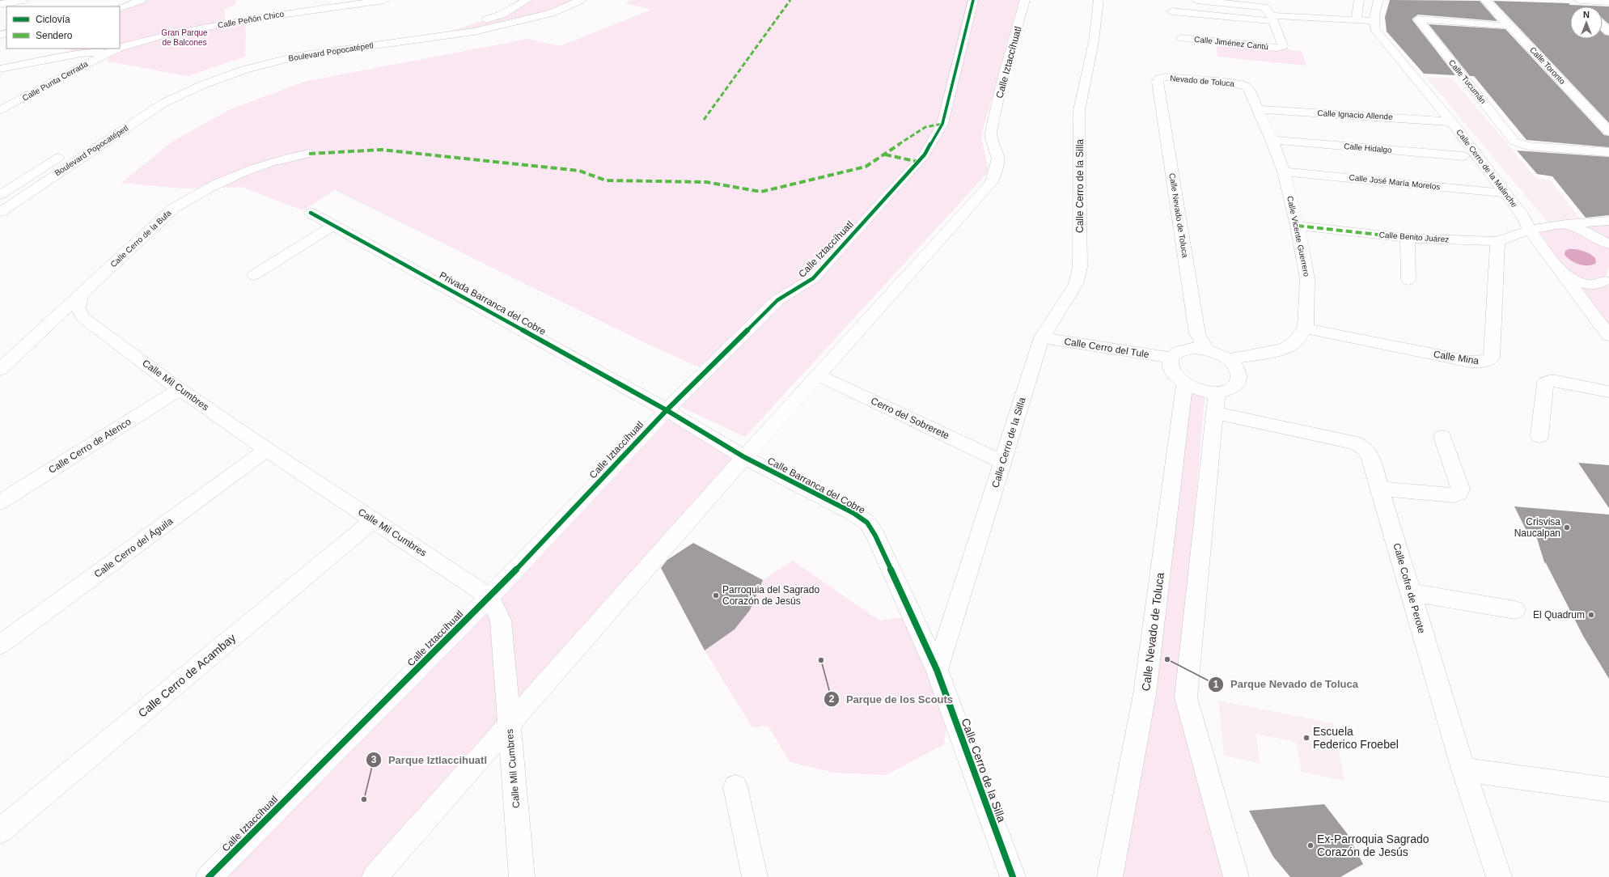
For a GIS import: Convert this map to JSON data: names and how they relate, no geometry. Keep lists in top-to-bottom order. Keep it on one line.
{"streets":{"street":["Calle Peñón Chico","Calle Jiménez Cantú","Boulevard Popocatépetl","Calle Iztaccíhuatl","Calle Toronto","Calle Punta Cerrada","Nevado de Toluca","Calle Tucumán","Calle Ignacio Allende","Calle Hidalgo","Calle Cerro de la Malinche","Calle José María Morelos","Calle Cerro de la Silla","Calle Nevado de Toluca","Calle Vicente Guerrero","Calle Benito Juárez","Calle Cerro de la Bufa","Privada Barranca del Cobre","Calle Cerro del Tule","Calle Mina","Calle Mil Cumbres","Cerro del Sobrerete","Calle Cerro de Atenco","Calle Barranca del Cobre","Calle Cerro del Águila","Calle Cofre de Perote","Calle Cerro de Acambay"]},"crossings":[["Calle Iztaccíhuatl","Privada Barranca del Cobre"],["Calle Iztaccíhuatl","Calle Mil Cumbres"],["Calle Iztaccíhuatl","Cerro del Sobrerete"],["Calle Iztaccíhuatl","Calle Barranca del Cobre"],["Calle Toronto","Calle Tucumán"],["Nevado de Toluca","Calle Nevado de Toluca"],["Nevado de Toluca","Calle Vicente Guerrero"],["Calle Ignacio Allende","Calle Cerro de la Malinche"],["Calle Ignacio Allende","Calle Vicente Guerrero"],["Calle Hidalgo","Calle Vicente Guerrero"],["Calle Cerro de la Malinche","Calle José María Morelos"],["Calle Cerro de la Malinche","Calle Benito Juárez"],["Calle José María Morelos","Calle Vicente Guerrero"],["Calle Cerro de la Silla","Calle Cerro del Tule"],["Calle Cerro de la Silla","Cerro del Sobrerete"],["Calle Cerro de la Silla","Calle Barranca del Cobre"],["Calle Nevado de Toluca","Calle Cofre de Perote"],["Calle Vicente Guerrero","Calle Benito Juárez"],["Calle Vicente Guerrero","Calle Mina"],["Calle Benito Juárez","Calle Mina"],["Calle Cerro de la Bufa","Calle Mil Cumbres"],["Privada Barranca del Cobre","Calle Barranca del Cobre"],["Calle Mil Cumbres","Calle Cerro de Atenco"],["Calle Mil Cumbres","Calle Cerro del Águila"],["Calle Mil Cumbres","Calle Cerro de Acambay"]],"parks":["Gran Parque de Balcones"],"places":["Crisvisa Naucalpan","Parroquia del Sagrado Corazón de Jesús","El Quadrum","Parque Nevado de Toluca","Parque de los Scouts","Escuela Federico Froebel","Parque Iztlaccihuatl","Ex-Parroquia Sagrado Corazón de Jesús"],"legend":["Ciclovía","Sendero"],"north":"top"}
